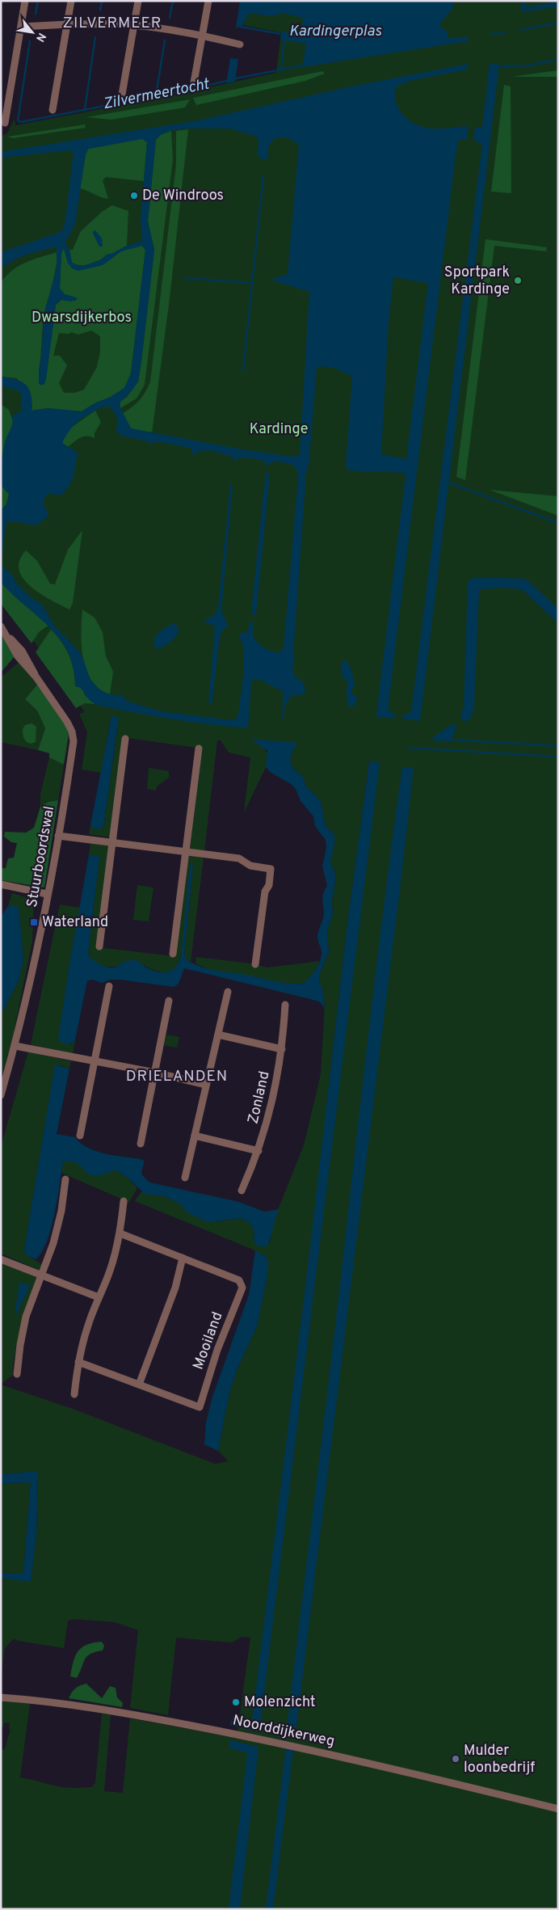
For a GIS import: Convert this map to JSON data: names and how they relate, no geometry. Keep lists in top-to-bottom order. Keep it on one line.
{"streets":{"street":["Stuurboordswal","Zonland","Mooiland","Noorddijkerweg"]},"districts":["ZILVERMEER","DRIELANDEN"],"water":["Kardingerplas","Zilvermeertocht"],"parks":["Dwarsdijkerbos","Kardinge"],"places":{"other":["De Windroos","Sportpark Kardinge","Molenzicht","Mulder loonbedrijf"],"transit":["Waterland"]},"north":"bottom right"}
